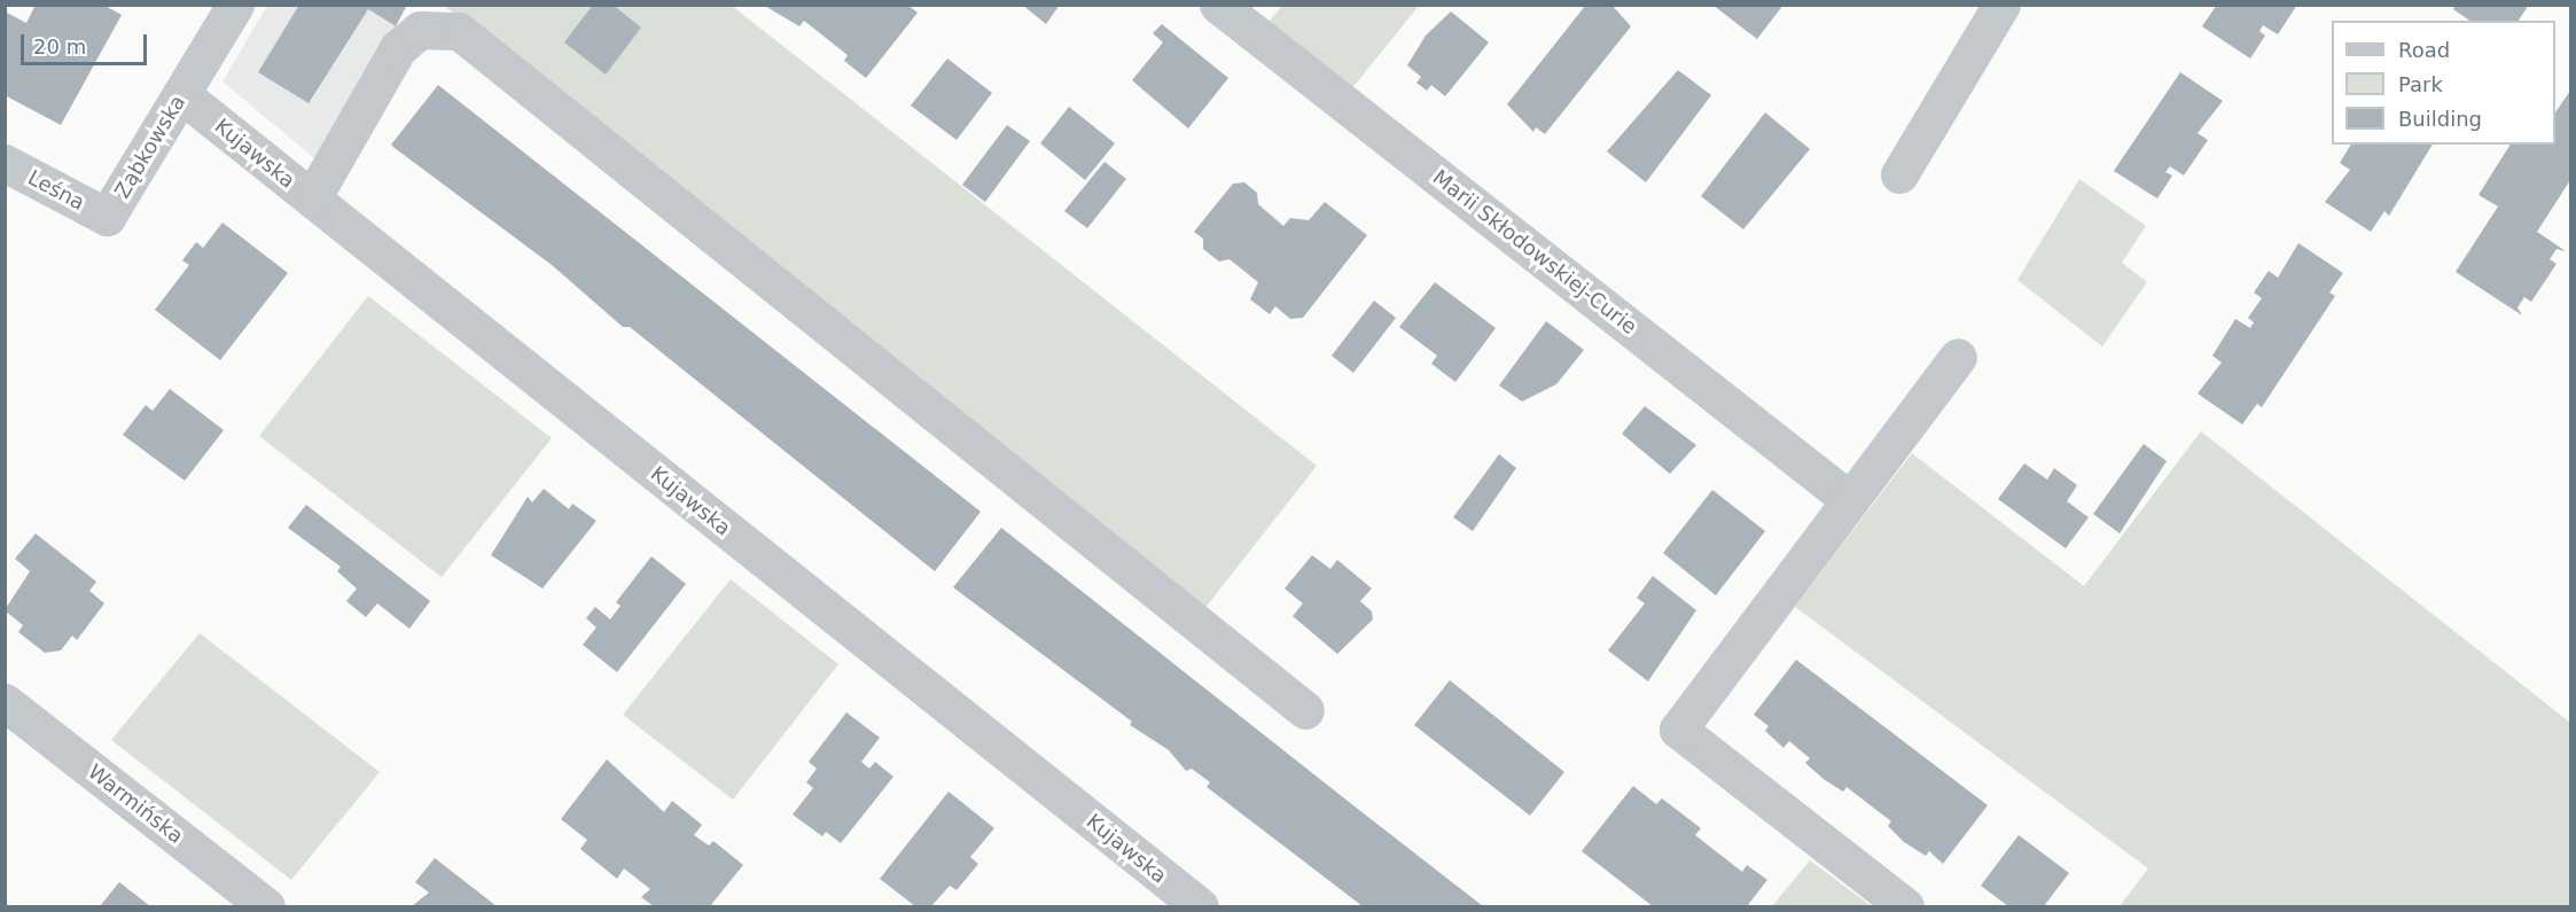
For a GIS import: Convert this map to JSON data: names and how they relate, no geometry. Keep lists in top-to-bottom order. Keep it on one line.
{"streets":{"street":["Ząbkowska","Kujawska","Leśna","Marii Skłodowskiej-Curie","Warmińska"]},"crossings":[["Ząbkowska","Kujawska"],["Ząbkowska","Leśna"]],"legend":["Road","Park","Building"],"scale_bar":"20 m"}
